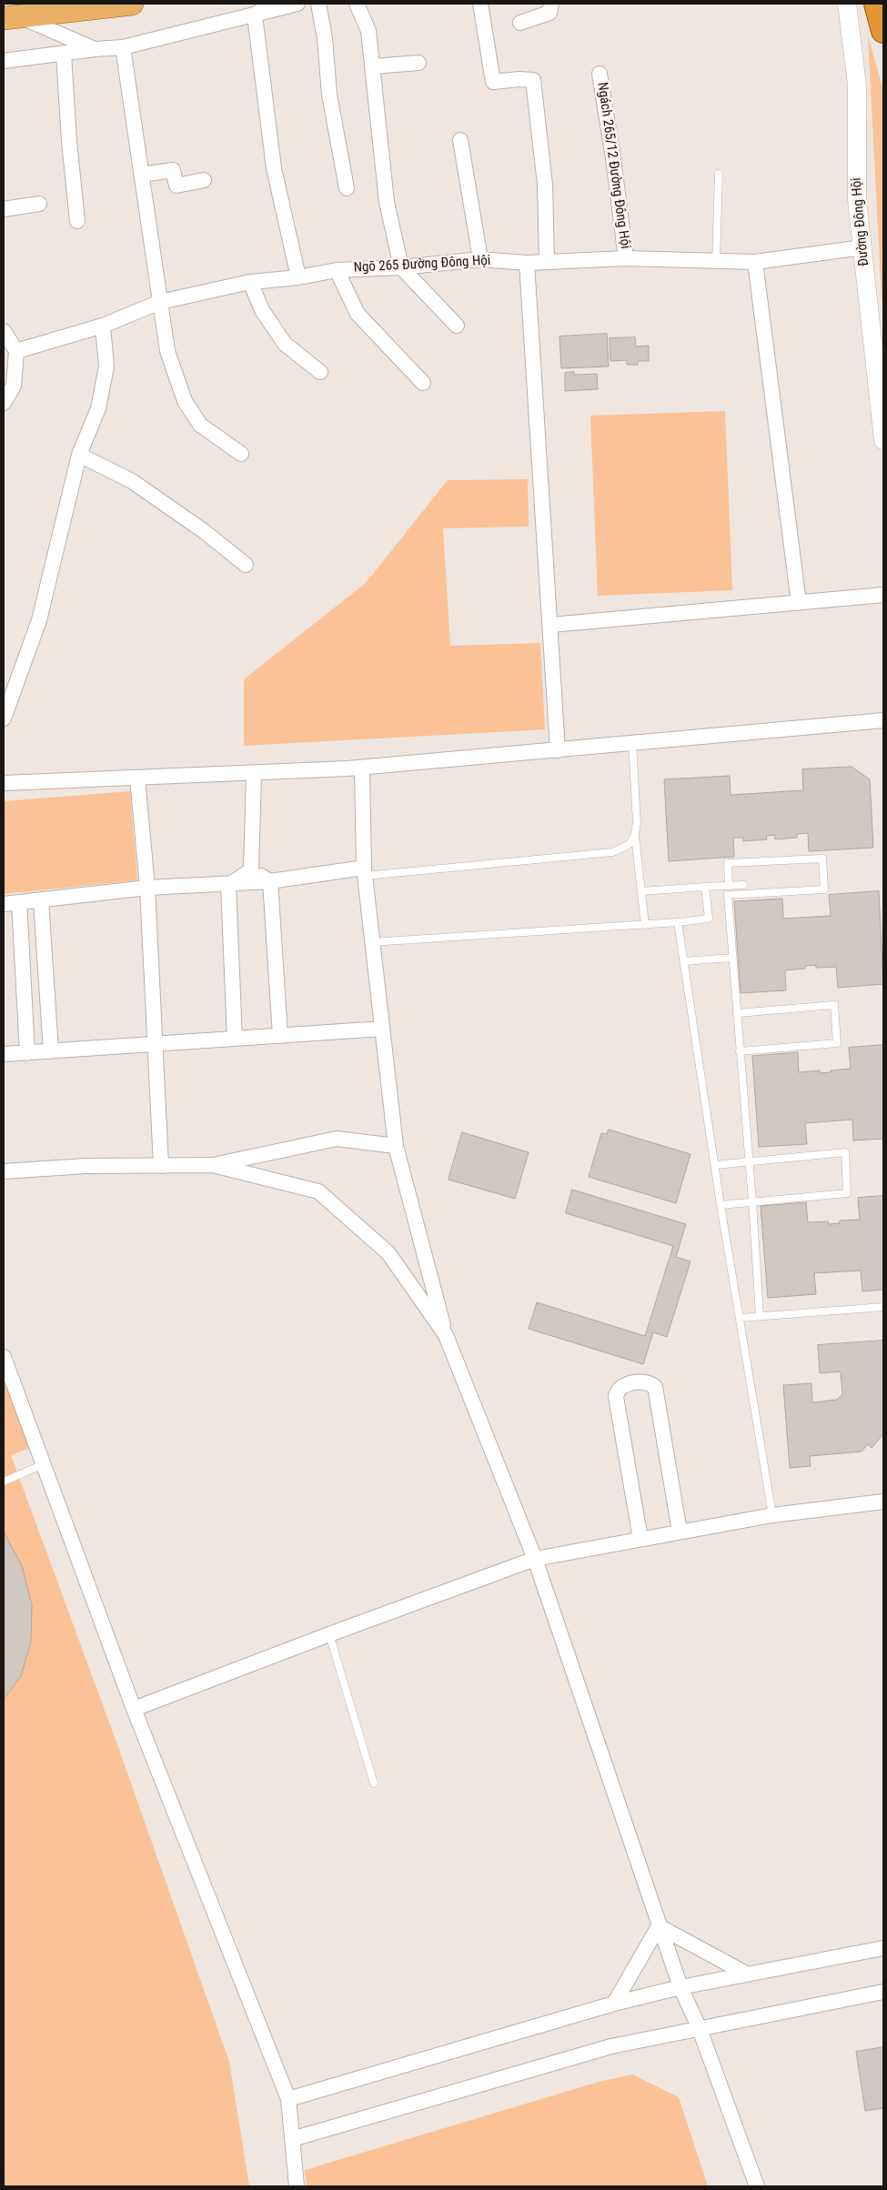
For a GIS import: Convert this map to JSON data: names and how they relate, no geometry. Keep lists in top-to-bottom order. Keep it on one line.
{"streets":{"street":["Ngách 265/12 Đường Đông Hội","Đường Đông Hội","Ngõ 265 Đường Đông Hội"]},"crossings":[["Ngách 265/12 Đường Đông Hội","Ngõ 265 Đường Đông Hội"],["Đường Đông Hội","Ngõ 265 Đường Đông Hội"]]}
